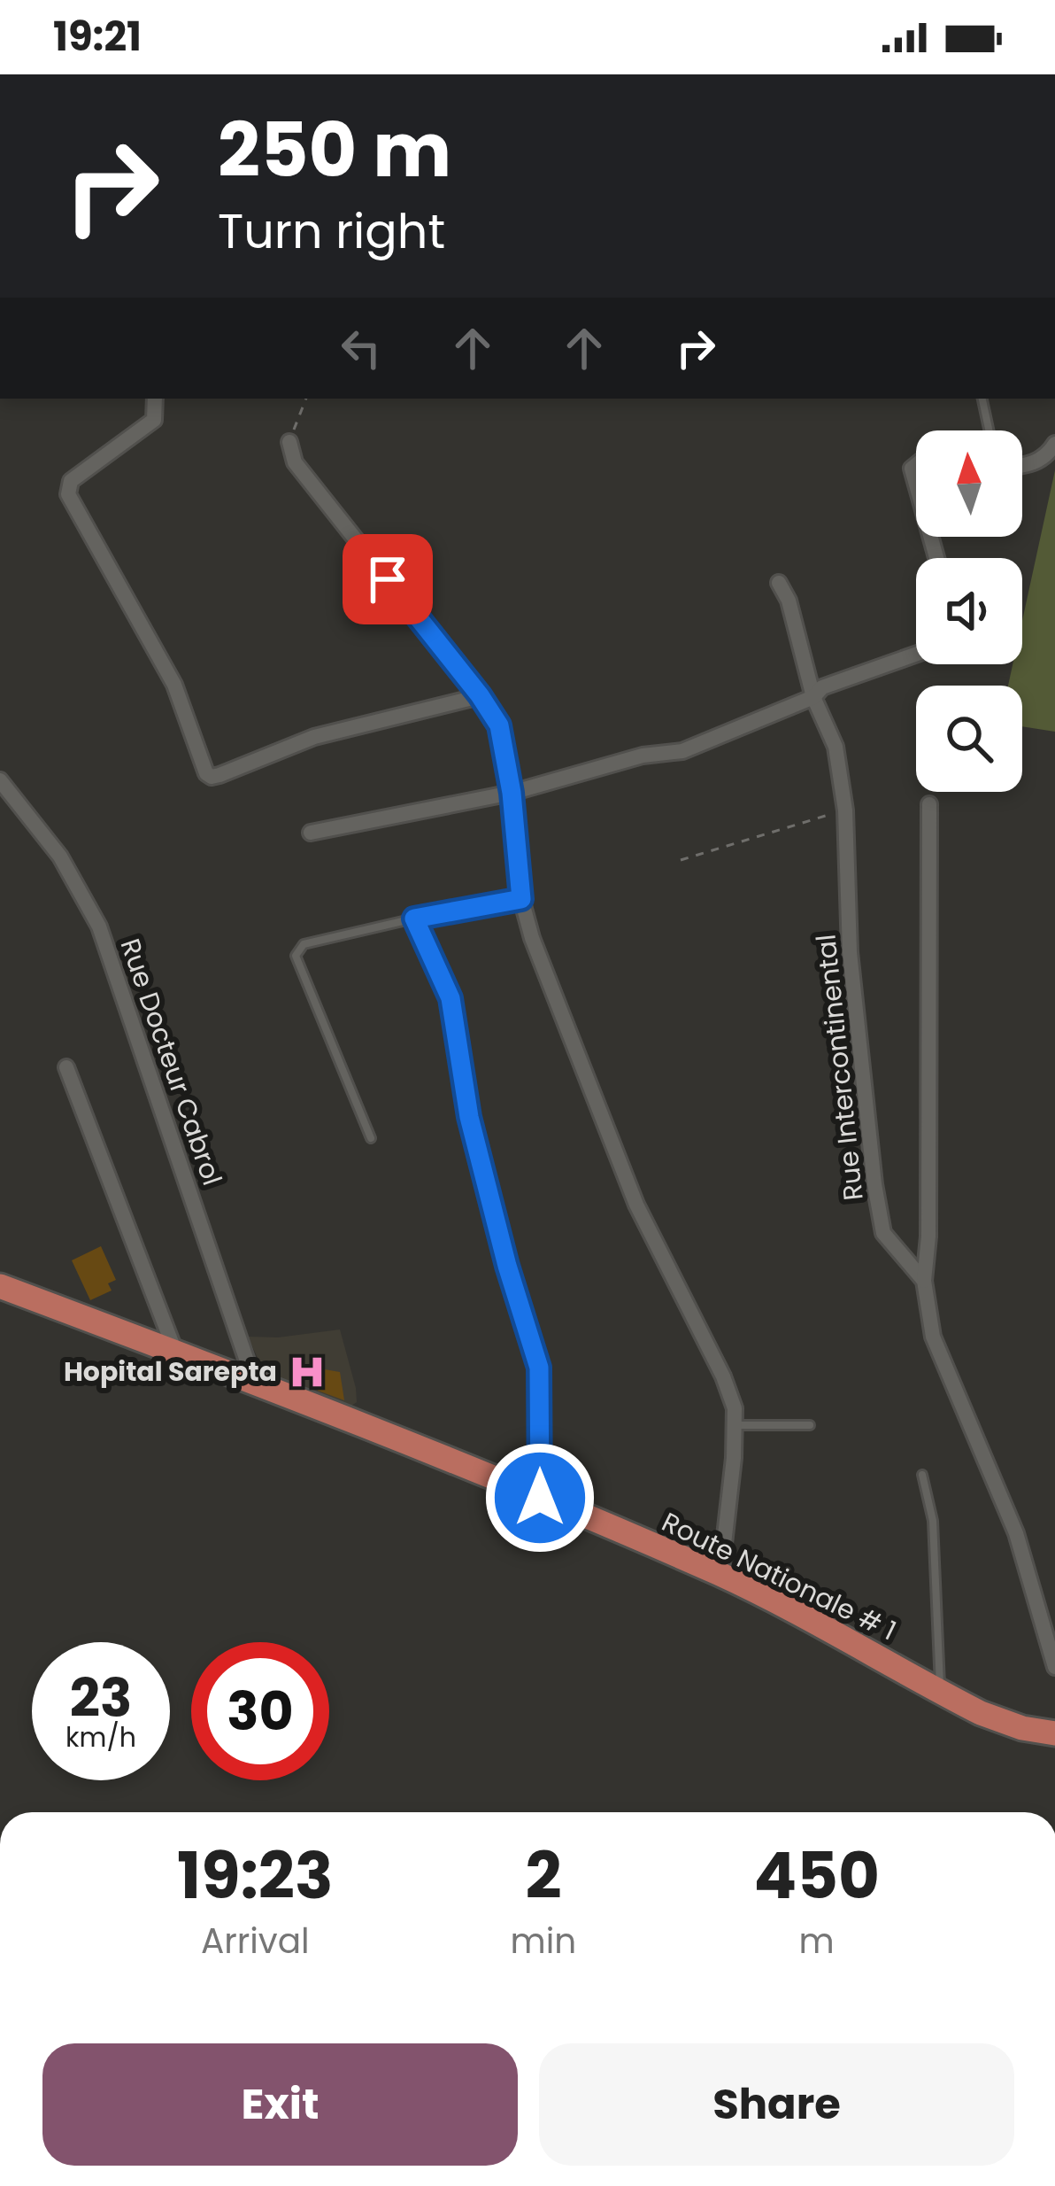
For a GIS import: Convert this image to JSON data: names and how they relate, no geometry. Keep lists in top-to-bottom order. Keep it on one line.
{"streets":{"main road":["Route Nationale # 1"],"street":["Rue Docteur Cabrol","Rue Intercontinental"]},"crossings":[["Rue Docteur Cabrol","Route Nationale # 1"]],"places":{"hospital":["Hopital Sarepta"]},"north":"top","page":{"status":"19:21","turn":["250 m","Turn right"],"speed":"23 km/h","limit":"30","eta":["19:23","Arrival","2","min","450","m"],"buttons":["Exit","Share"]}}
